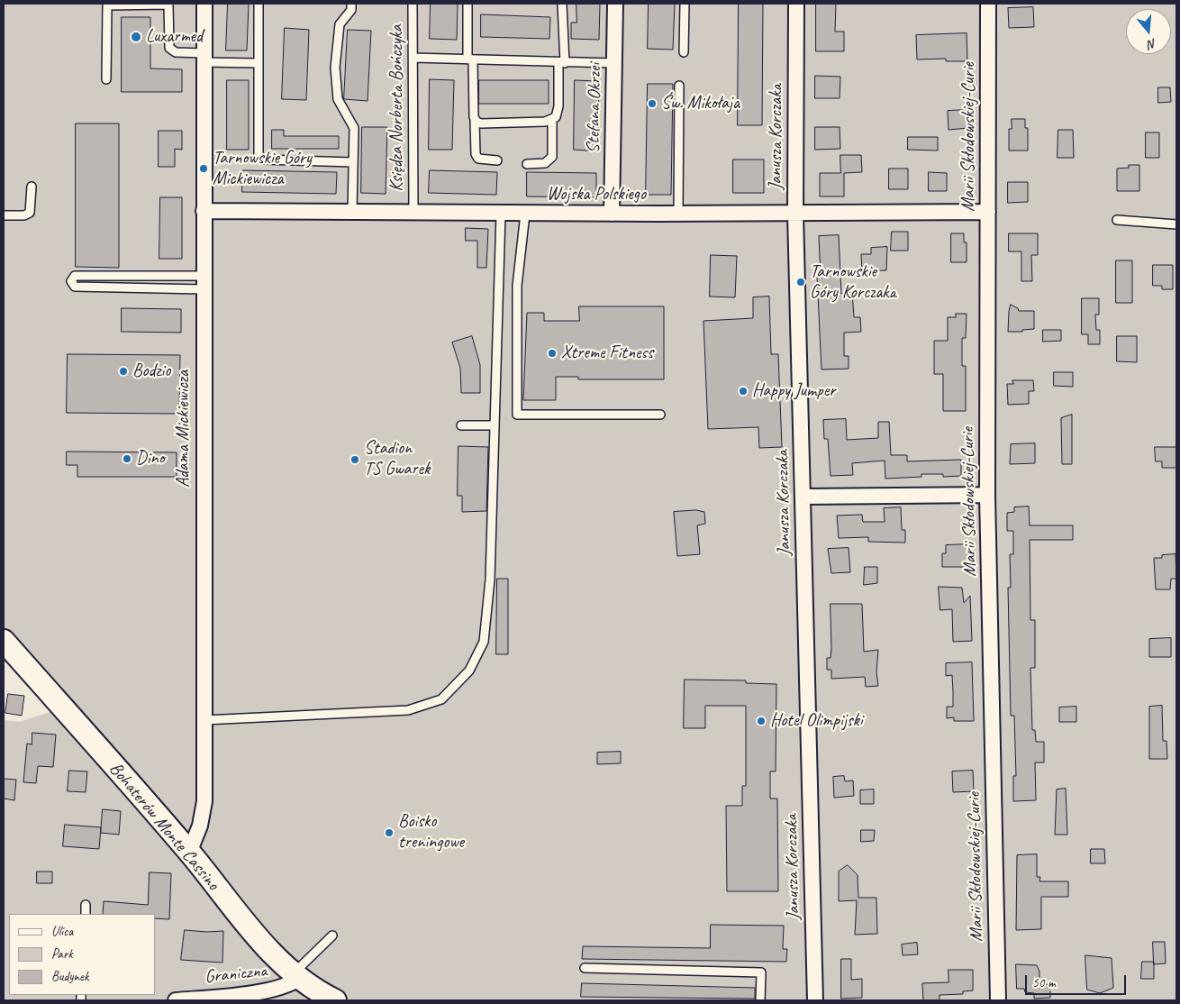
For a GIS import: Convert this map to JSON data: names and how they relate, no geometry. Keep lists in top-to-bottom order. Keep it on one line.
{"streets":{"street":["Stefana Okrzei","Janusza Korczaka","Marii Skłodowskiej-Curie","Wojska Polskiego","Adama Mickiewicza","Bohaterów Monte Cassino","Graniczna"],"lane":["Księdza Norberta Bończyka"]},"crossings":[["Księdza Norberta Bończyka","Wojska Polskiego"],["Stefana Okrzei","Wojska Polskiego"],["Janusza Korczaka","Wojska Polskiego"],["Marii Skłodowskiej-Curie","Wojska Polskiego"],["Wojska Polskiego","Adama Mickiewicza"],["Adama Mickiewicza","Bohaterów Monte Cassino"],["Bohaterów Monte Cassino","Graniczna"]],"places":["Luxarmed","Św. Mikołaja","Tarnowskie Góry Mickiewicza","Tarnowskie Góry Korczaka","Xtreme Fitness","Bodzio","Happy Jumper","Dino","Stadion TS Gwarek","Hotel Olimpijski","Boisko treningowe"],"legend":["Ulica","Park","Budynek"],"scale_bar":"50 m","north":"bottom"}
